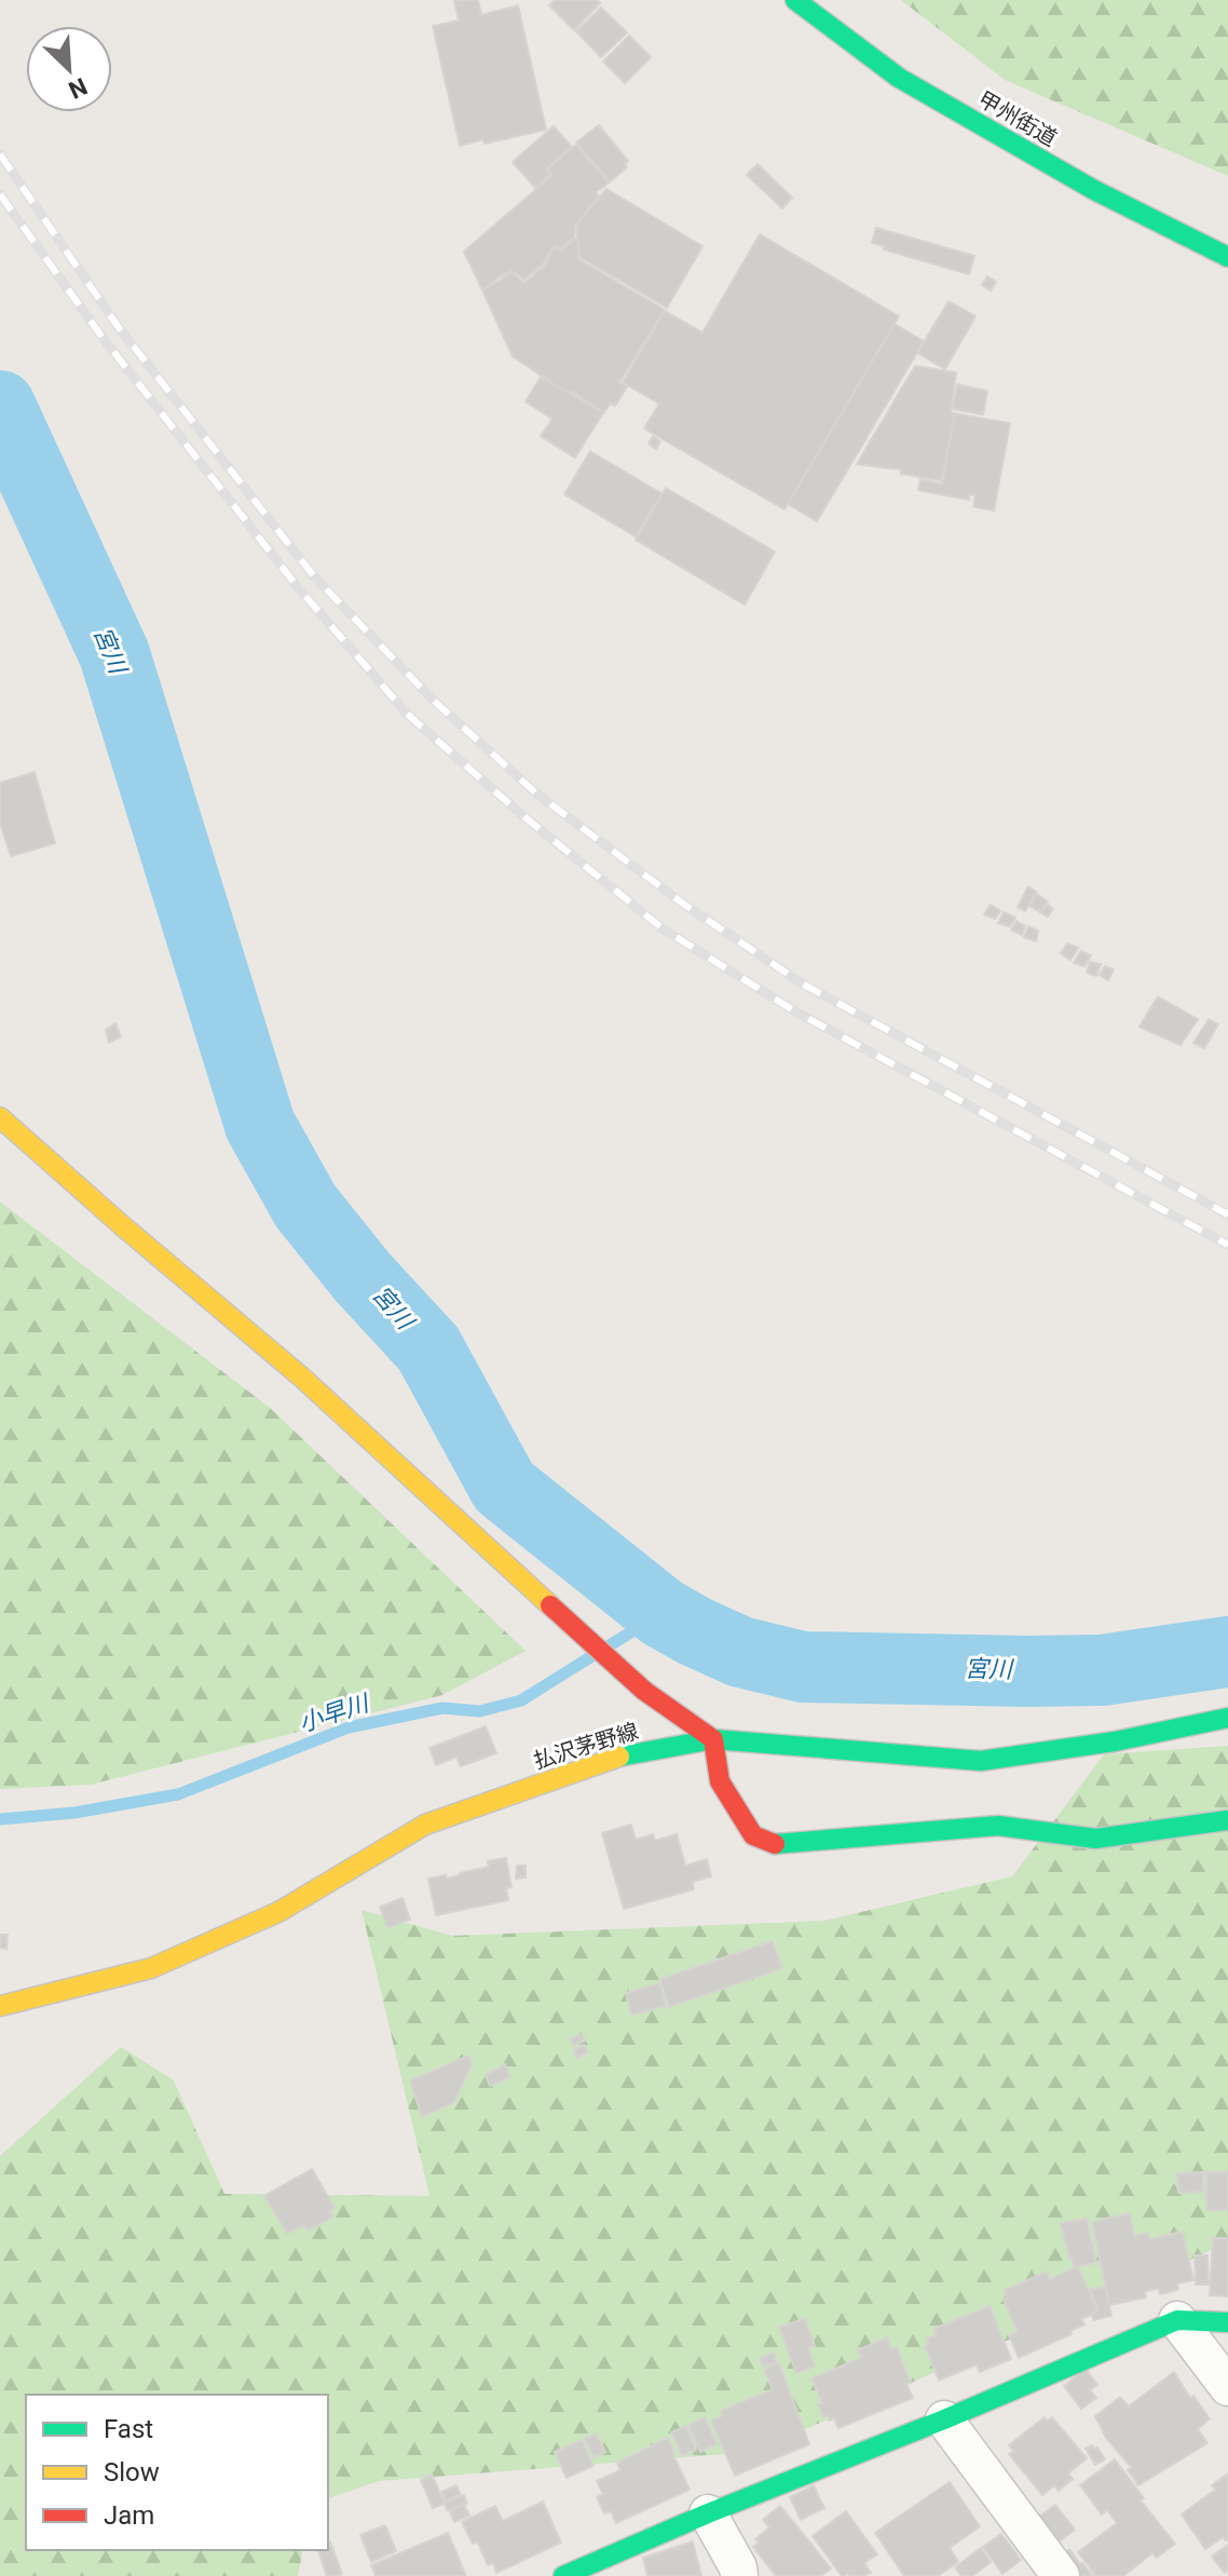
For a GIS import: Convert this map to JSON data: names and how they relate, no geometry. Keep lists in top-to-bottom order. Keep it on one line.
{"streets":{"street":["甲州街道","払沢茅野線"]},"water":["宮川","小早川"],"legend":["Fast","Slow","Jam"],"north":"bottom right"}
